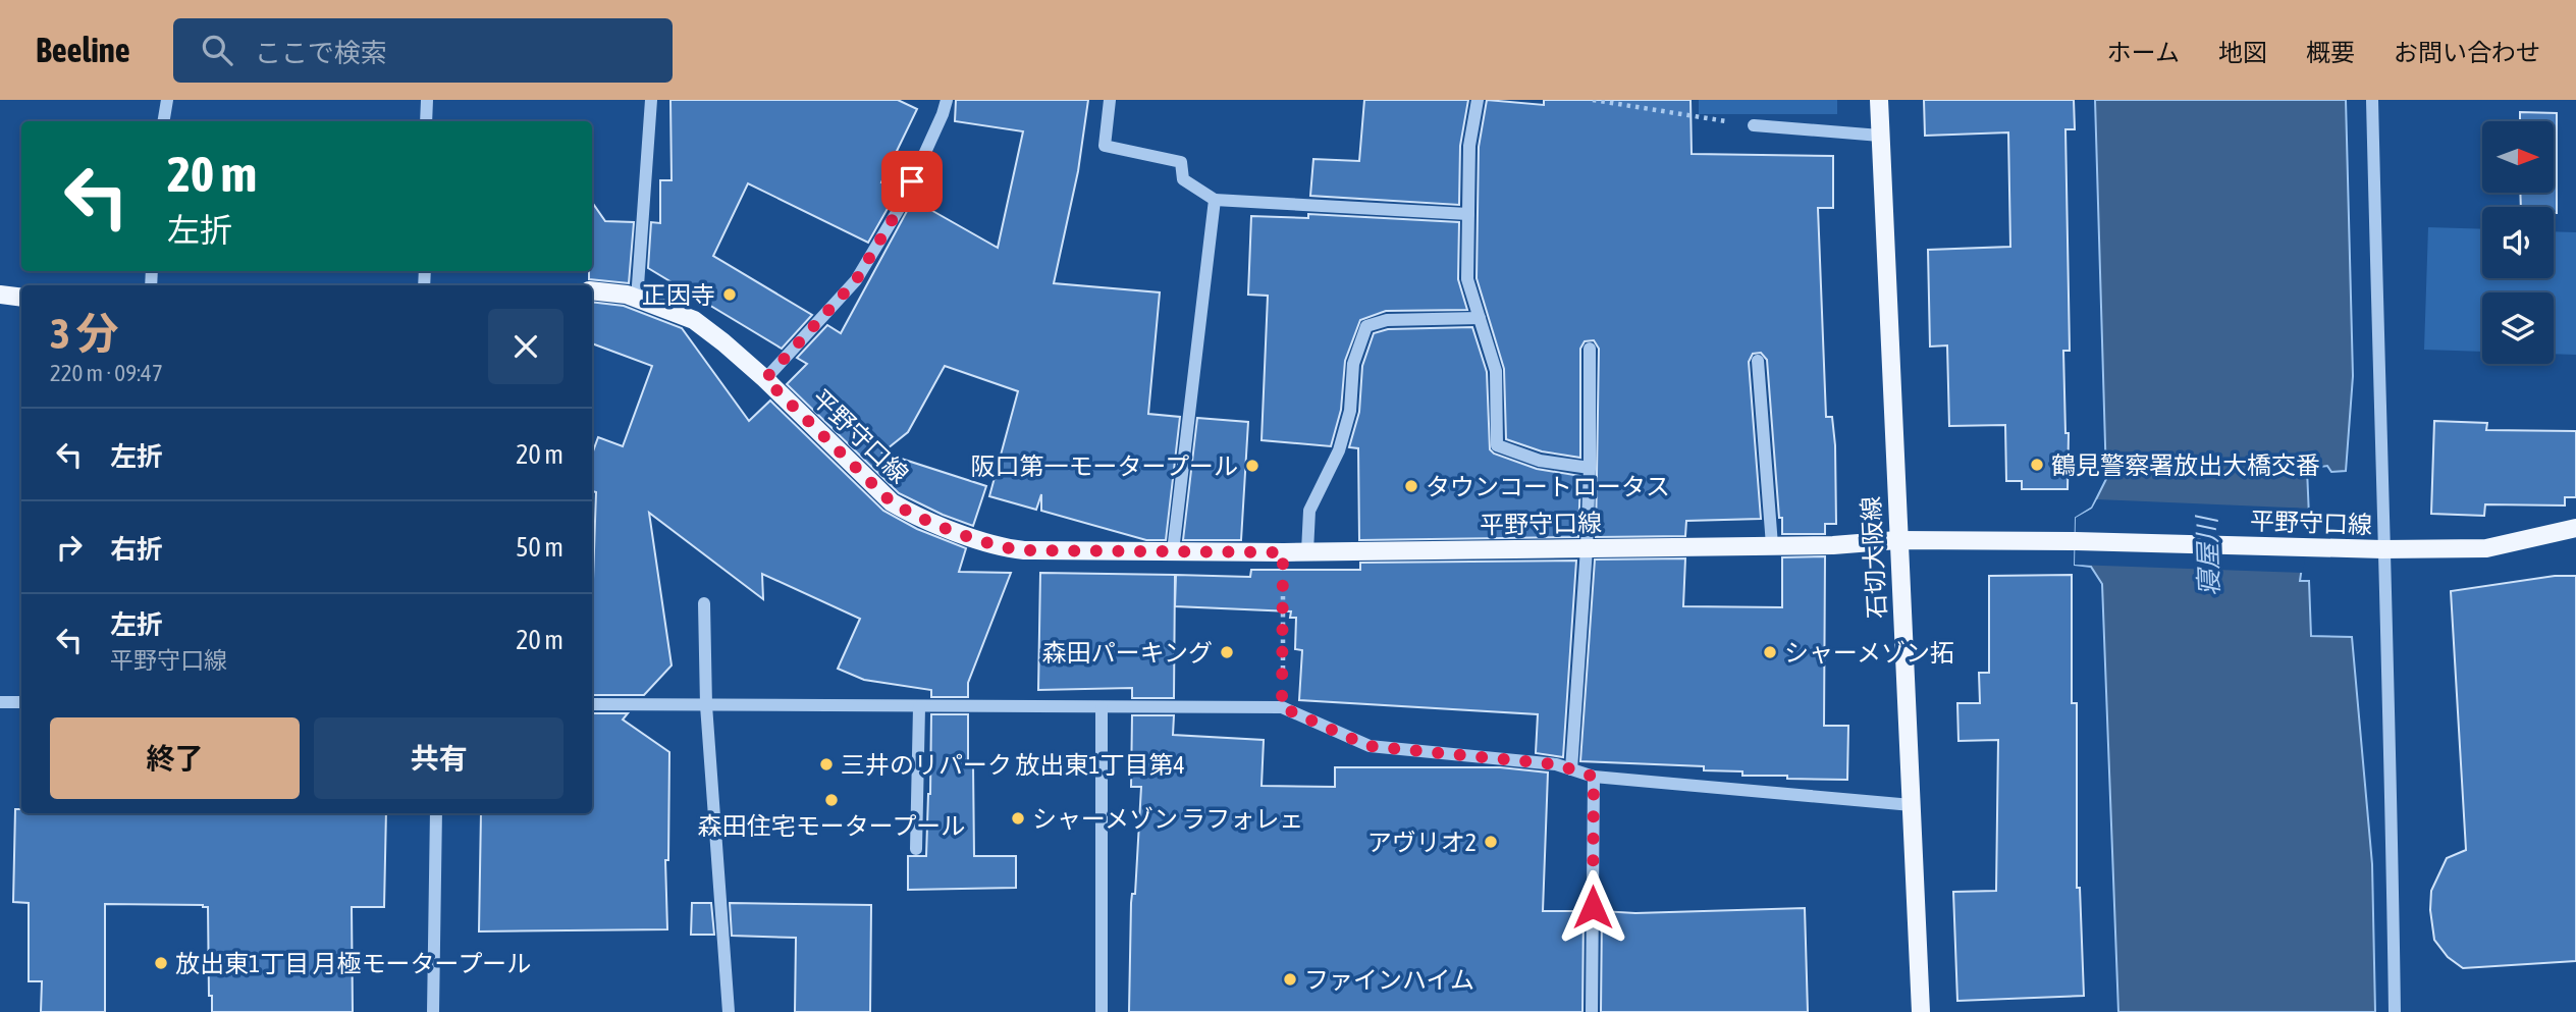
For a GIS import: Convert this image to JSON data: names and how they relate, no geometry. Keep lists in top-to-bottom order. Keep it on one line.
{"streets":{"main road":["平野守口線","石切大阪線"]},"crossings":[["平野守口線","石切大阪線"]],"water":["寝屋川"],"places":["正因寺","鶴見警察署放出大橋交番","阪口第一モータープール","タウンコートロータス","森田パーキング","シャーメゾン拓","三井のリパーク 放出東1丁目第4","森田住宅モータープール","シャーメゾン ラフォレェ","アヴリオ2","放出東1丁目 月極モータープール","ファインハイム"],"north":"right","page":{"header":"Beeline","search":"ここで検索","nav":["ホーム","地図","概要","お問い合わせ"],"turn":["20 m","左折"],"heading":["3 分","220 m · 09:47"],"list":[{"name":"左折","value":"20 m"},{"name":"右折","value":"50 m"},{"name":"左折","note":"平野守口線","value":"20 m"}],"buttons":["終了","共有"]}}
